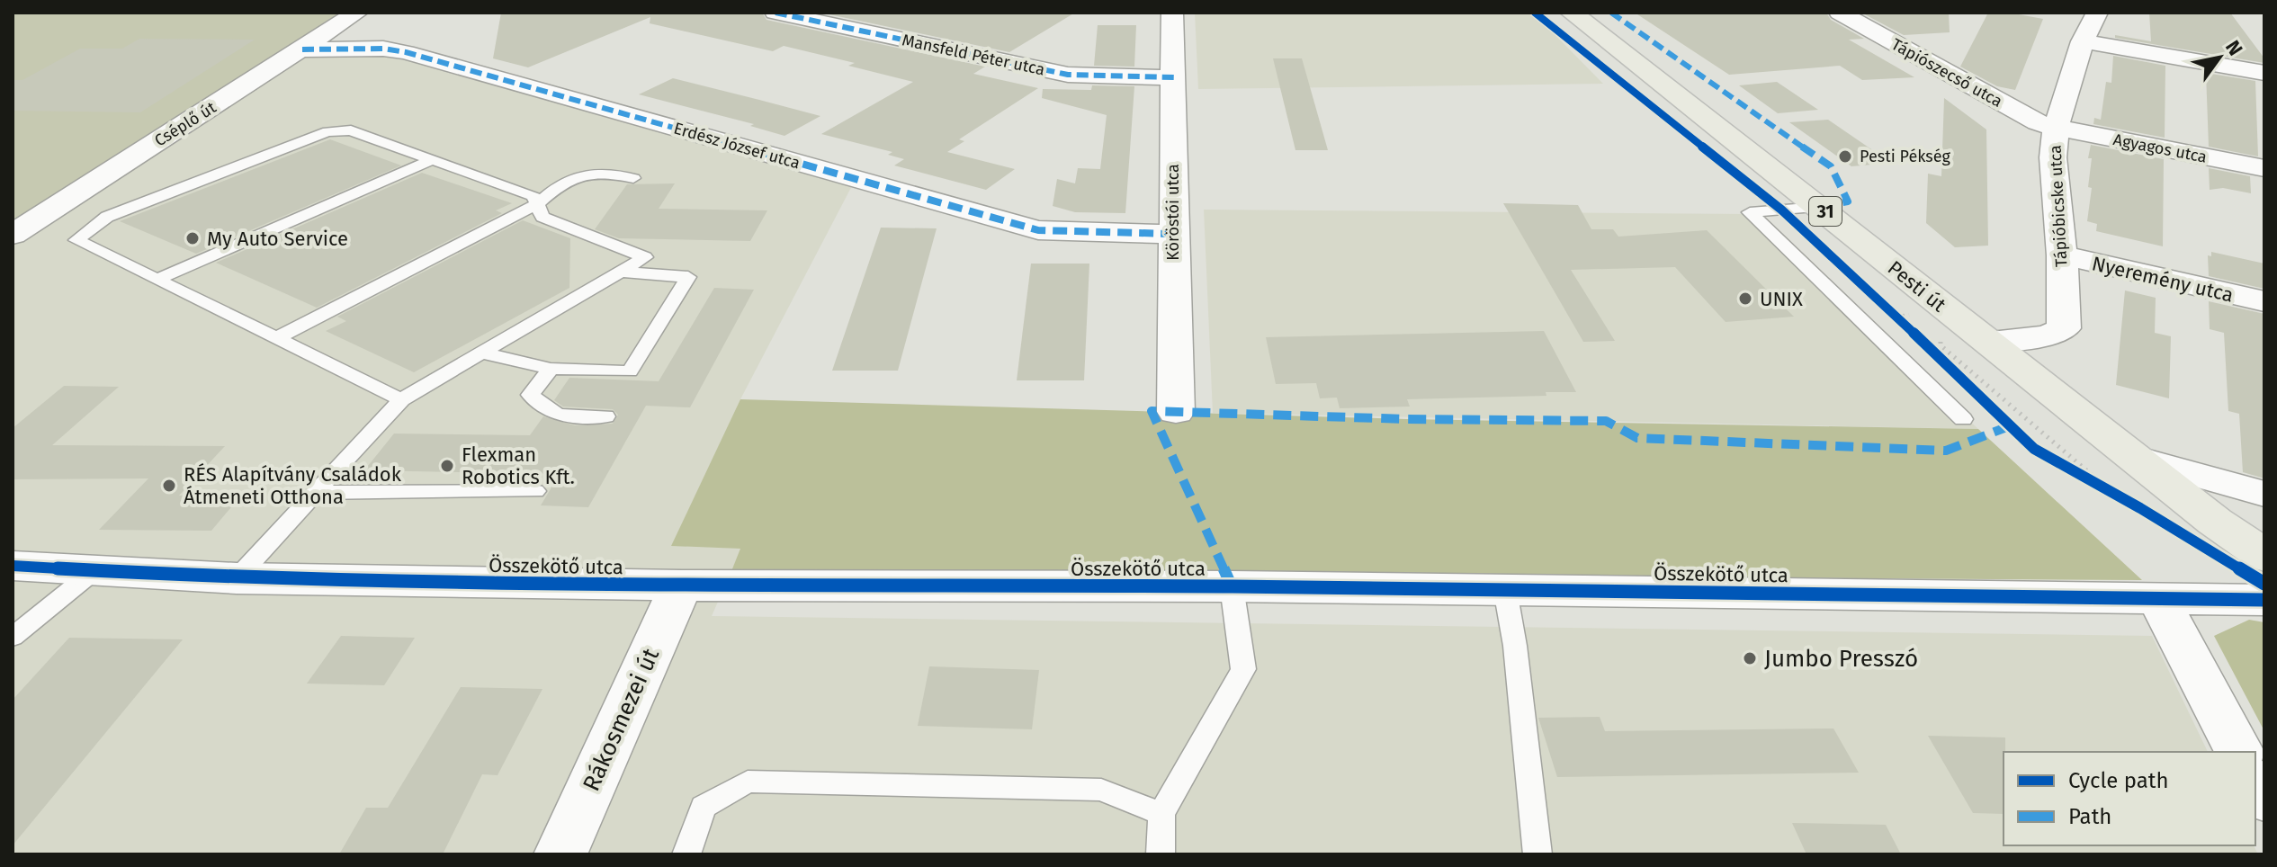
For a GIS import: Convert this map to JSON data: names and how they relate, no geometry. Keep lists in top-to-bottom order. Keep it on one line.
{"streets":{"main road":["31","Pesti út"],"street":["Mansfeld Péter utca","Tápiószecső utca","Cséplő út","Erdész József utca","Agyagos utca","Tápióbicske utca","Köröstói utca","Nyeremény utca","Összekötő utca","Rákosmezei út"]},"crossings":[["Mansfeld Péter utca","Köröstói utca"],["Tápiószecső utca","Agyagos utca"],["Tápiószecső utca","Tápióbicske utca"],["Cséplő út","Erdész József utca"],["Erdész József utca","Köröstói utca"],["Agyagos utca","Tápióbicske utca"],["Tápióbicske utca","Nyeremény utca"],["Tápióbicske utca","Pesti út"],["Összekötő utca","Rákosmezei út"]],"places":["Pesti Pékség","My Auto Service","UNIX","Flexman Robotics Kft.","RÉS Alapítvány Családok Átmeneti Otthona","Jumbo Presszó"],"legend":["Cycle path","Path"],"north":"top right"}
